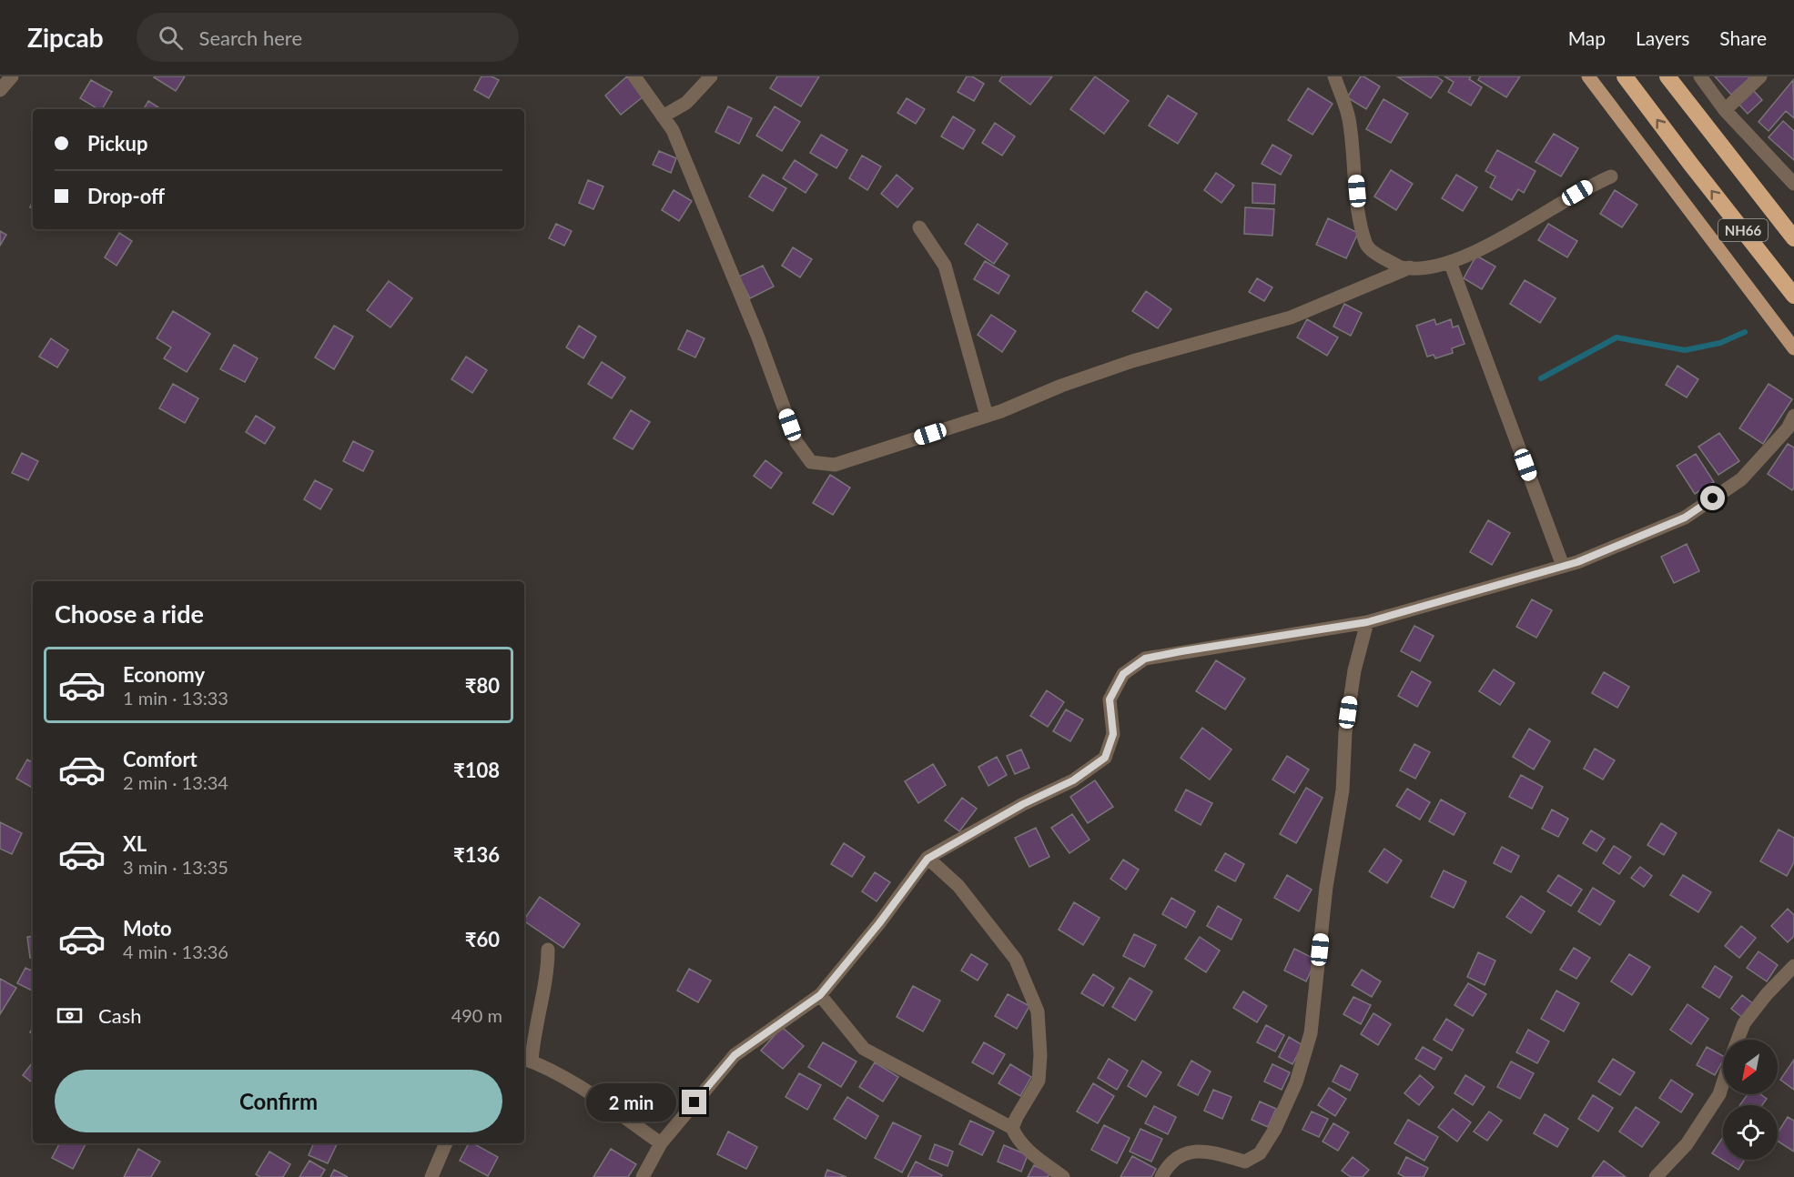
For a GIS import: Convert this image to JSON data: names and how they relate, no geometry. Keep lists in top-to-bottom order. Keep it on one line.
{"streets":{"highway":["NH66"]},"north":"bottom left","page":{"header":"Zipcab","search":"Search here","nav":["Map","Layers","Share"],"banner":["Pickup","Drop-off"],"heading":"Choose a ride","list":[{"name":"Economy","note":"1 min · 13:33","value":"₹80"},{"name":"Comfort","note":"2 min · 13:34","value":"₹108"},{"name":"XL","note":"3 min · 13:35","value":"₹136"},{"name":"Moto","note":"4 min · 13:36","value":"₹60"}],"pay":["Cash","490 m"],"buttons":"Confirm","bubble":"2 min"}}
